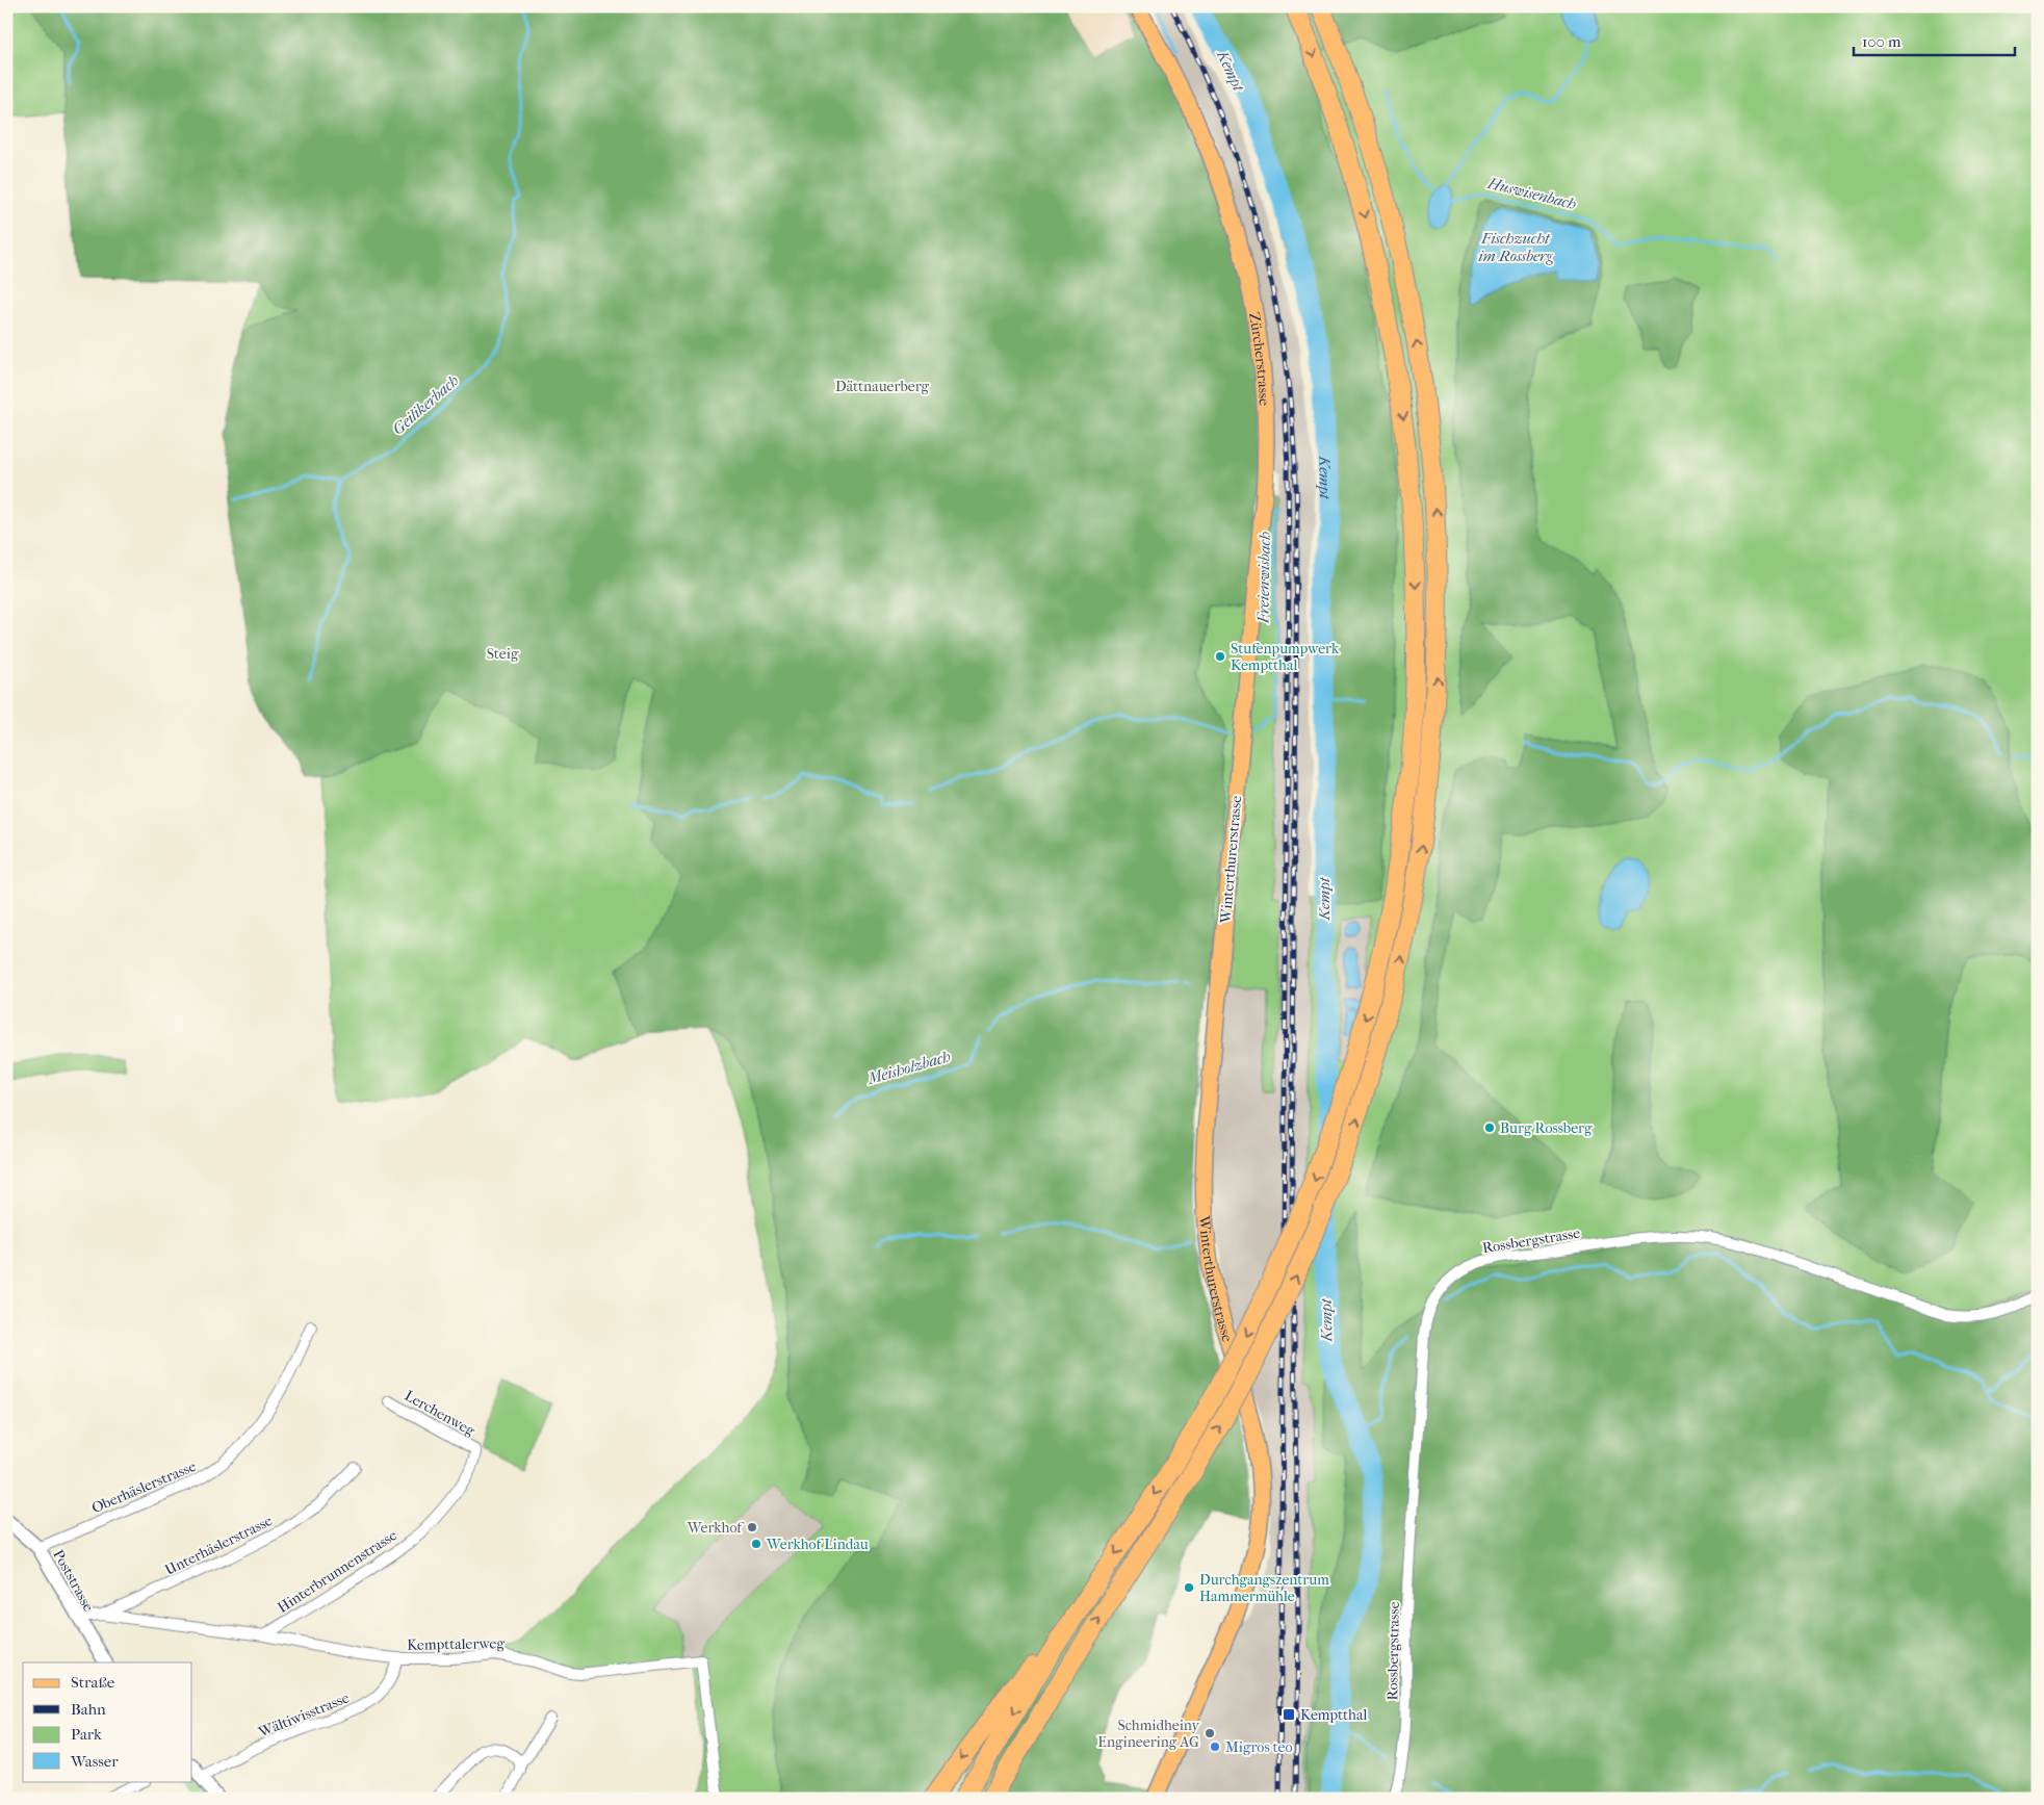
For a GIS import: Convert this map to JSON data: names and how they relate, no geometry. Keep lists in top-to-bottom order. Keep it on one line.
{"streets":{"main road":["Zürcherstrasse","Winterthurerstrasse"],"street":["Rossbergstrasse","Lerchenweg","Oberhäslerstrasse","Unterhäslerstrasse","Hinterbrunnenstrasse","Poststrasse","Kempttalerweg","Wältiwisstrasse"]},"crossings":[["Zürcherstrasse","Winterthurerstrasse"],["Lerchenweg","Hinterbrunnenstrasse"],["Oberhäslerstrasse","Poststrasse"],["Unterhäslerstrasse","Poststrasse"],["Unterhäslerstrasse","Kempttalerweg"],["Hinterbrunnenstrasse","Kempttalerweg"],["Kempttalerweg","Wältiwisstrasse"]],"water":["Kempt","Huswisenbach","Fischzucht im Rossberg","Geilikerbach","Freienwisbach","Meisholzbach"],"parks":["Dättnauerberg","Steig"],"places":{"other":["Stufenpumpwerk Kemptthal","Burg Rossberg","Werkhof","Werkhof Lindau","Durchgangszentrum Hammermühle","Schmidheiny Engineering AG","Migros teo"],"transit":["Kemptthal"]},"legend":["Straße","Bahn","Park","Wasser"],"scale_bar":"100 m"}
